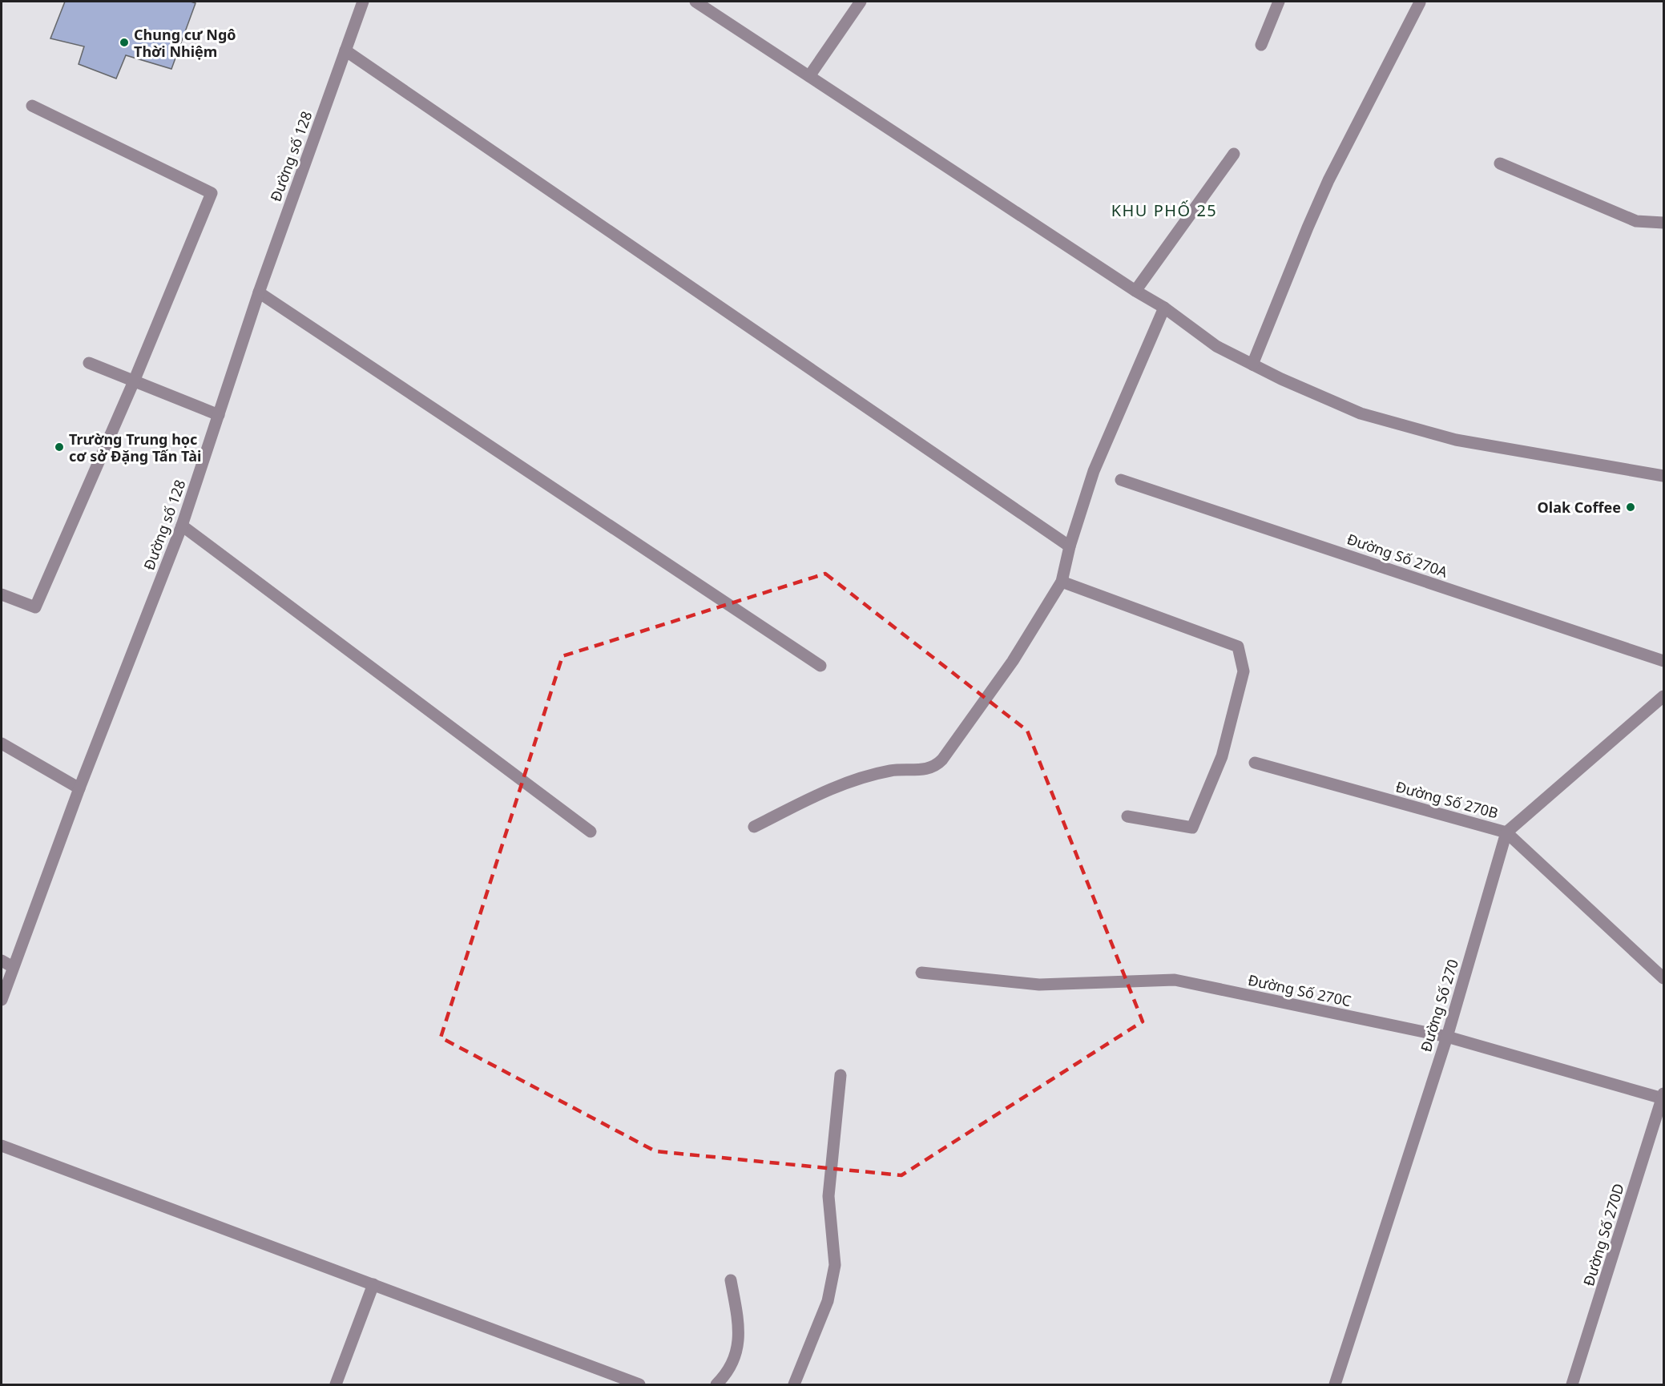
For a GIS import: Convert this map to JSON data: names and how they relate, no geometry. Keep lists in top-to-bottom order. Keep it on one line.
{"streets":{"street":["Đường số 128","Đường Số 270A","Đường Số 270B","Đường Số 270C","Đường Số 270","Đường Số 270D"]},"crossings":[["Đường Số 270B","Đường Số 270"],["Đường Số 270C","Đường Số 270"],["Đường Số 270C","Đường Số 270D"]],"districts":["KHU PHỐ 25"],"places":["Chung cư Ngô Thời Nhiệm","Trường Trung học cơ sở Đặng Tấn Tài","Olak Coffee"]}
